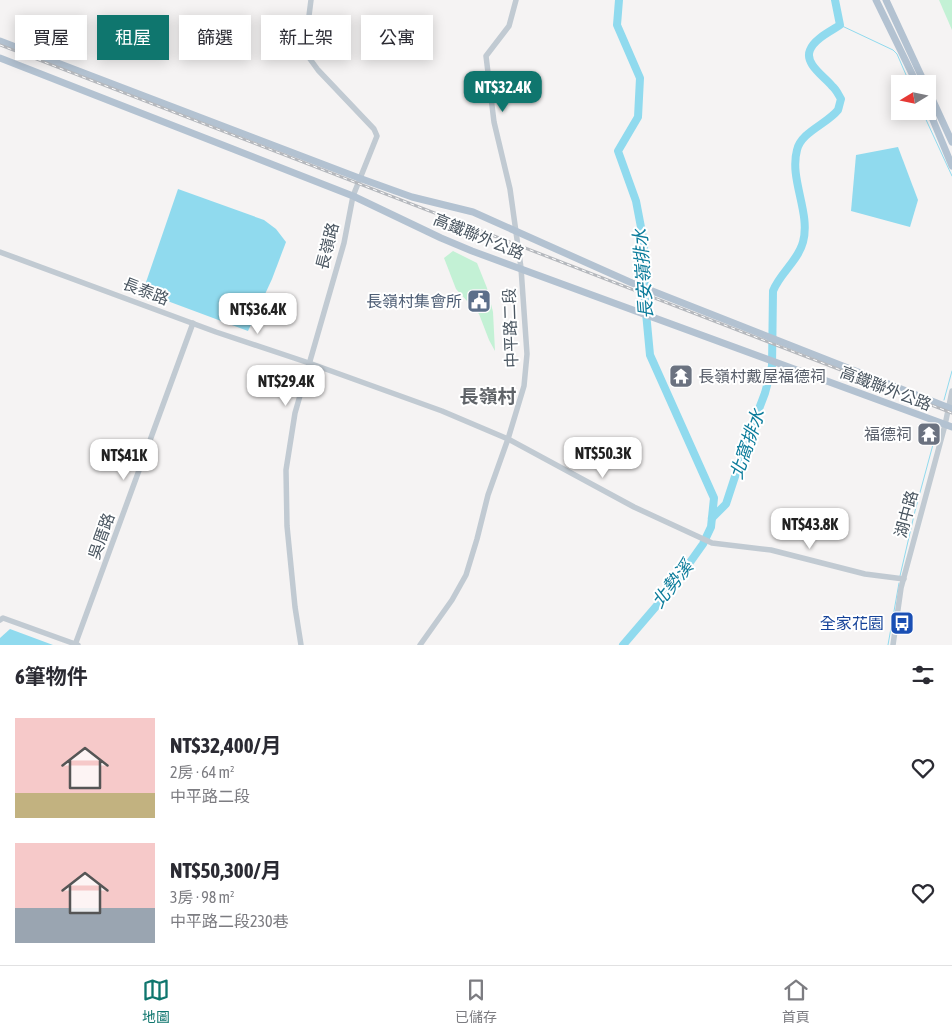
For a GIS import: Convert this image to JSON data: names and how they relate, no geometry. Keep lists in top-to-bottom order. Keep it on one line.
{"streets":{"main road":["高鐵聯外公路"],"street":["長嶺路","長泰路","中平路二段","湖中路","吳厝路"]},"crossings":[["高鐵聯外公路","長嶺路"],["高鐵聯外公路","中平路二段"],["高鐵聯外公路","湖中路"],["長嶺路","長泰路"],["長泰路","中平路二段"],["長泰路","湖中路"],["長泰路","吳厝路"]],"districts":["長嶺村"],"water":["長安嶺排水","北窩排水","北勢溪"],"places":{"public building":["長嶺村集會所"],"temple":["長嶺村戴屋福德祠","福德祠"],"bus stop":["全家花園"]},"north":"left","page":{"chip":["買屋","租屋","篩選","新上架","公寓"],"price":["NT$32.4K","NT$36.4K","NT$29.4K","NT$50.3K","NT$41K","NT$43.8K"],"heading":"6筆物件","list":[{"name":"NT$32,400/月","note":"2房 · 64 m² · 中平路二段"},{"name":"NT$50,300/月","note":"3房 · 98 m² · 中平路二段230巷"}],"tabs":["地圖","已儲存","首頁"]}}
